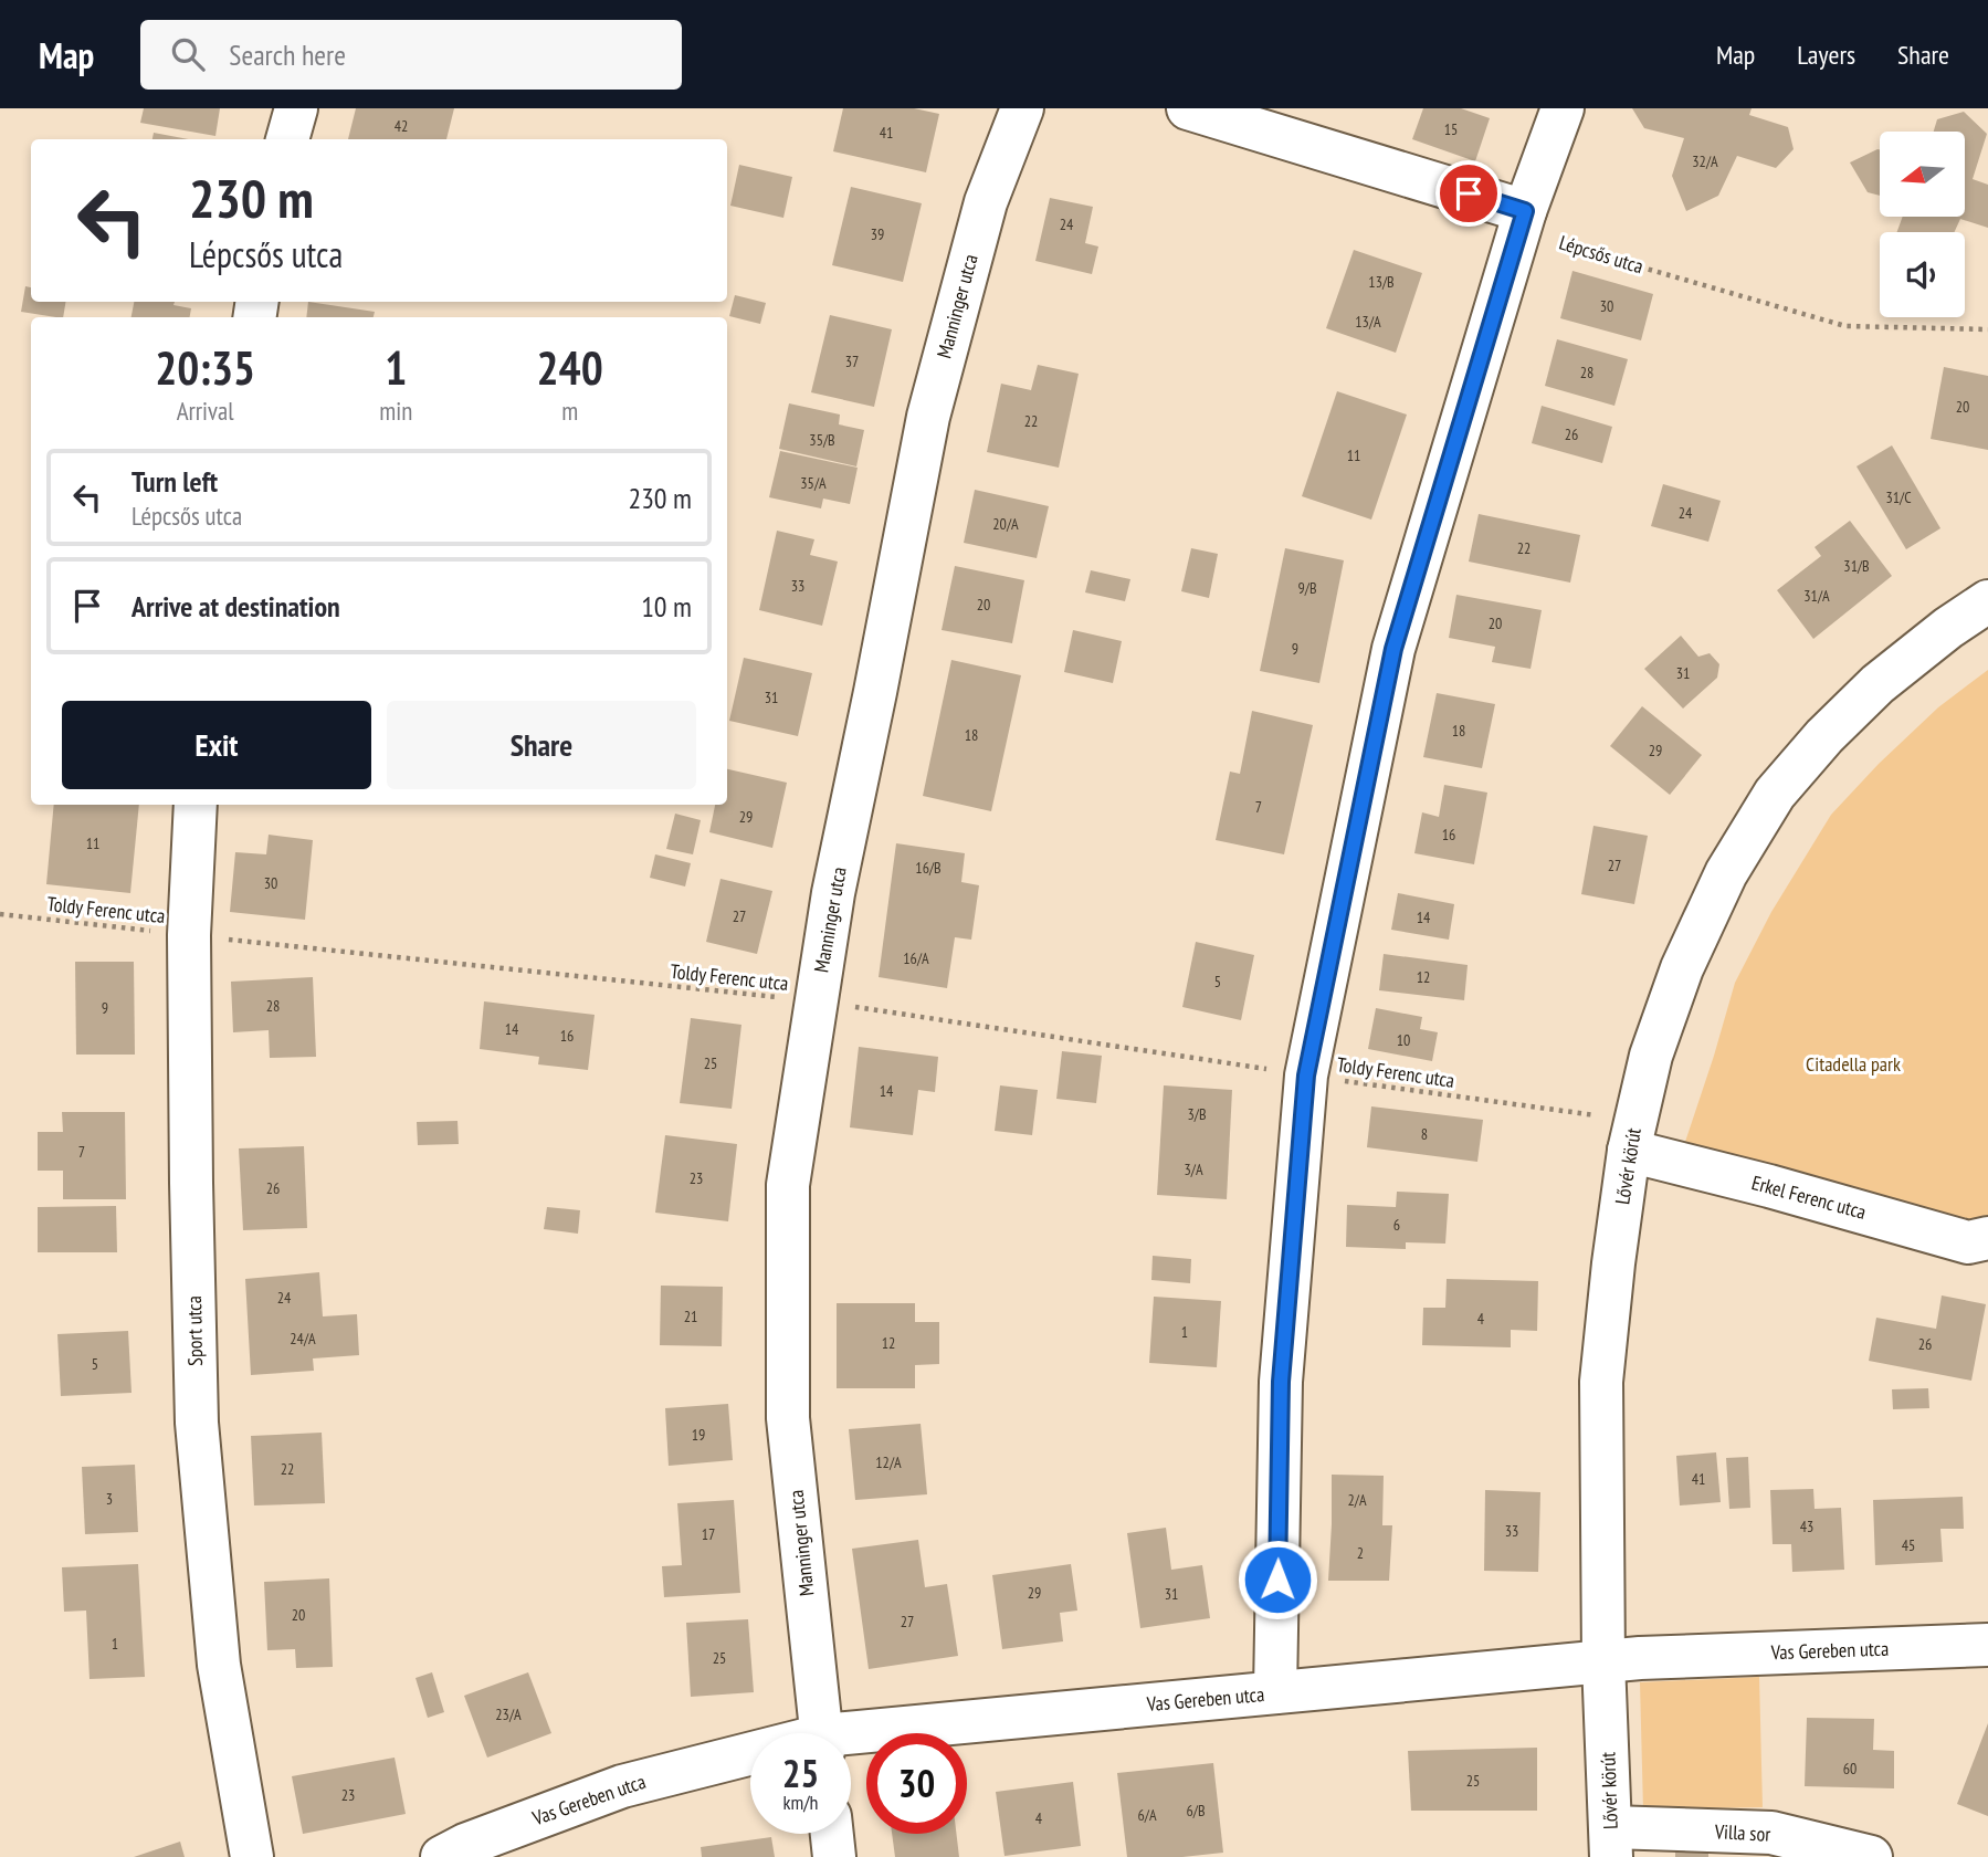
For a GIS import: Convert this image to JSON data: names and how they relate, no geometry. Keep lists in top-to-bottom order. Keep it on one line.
{"streets":{"street":["Manninger utca","Lővér körút","Erkel Ferenc utca","Sport utca","Vas Gereben utca","Villa sor"],"path":["Lépcsős utca","Toldy Ferenc utca"]},"crossings":[["Manninger utca","Toldy Ferenc utca"],["Toldy Ferenc utca","Lővér körút"],["Toldy Ferenc utca","Erkel Ferenc utca"],["Toldy Ferenc utca","Sport utca"],["Lővér körút","Erkel Ferenc utca"],["Lővér körút","Vas Gereben utca"],["Lővér körút","Villa sor"]],"parks":["Citadella park"],"house_numbers":["42","15","41","32/A","24","39","13/B","30","13/A","37","28","20","22","26","35/B","11","35/A","31/C","24","20/A","22","31/B","33","9/B","31/A","20","20","9","31","31","18","18","29","7","29","16","11","27","16/B","30","27","14","16/A","12","5","28","9","14","16","10","25","14","3/B","8","7","3/A","23","26","6","24","21","4","1","24/A","12","26","5","19","12/A","22","41","3","2/A","43","33","17","45","2","29","31","20","27","1","25","23/A","60","25","23","6/B","6/A","4"],"north":"left","page":{"header":"Map","search":"Search here","nav":["Map","Layers","Share"],"turn":["230 m","Lépcsős utca"],"eta":["20:35","Arrival","1","min","240","m"],"list":[{"name":"Turn left","note":"Lépcsős utca","value":"230 m"},{"name":"Arrive at destination","value":"10 m"}],"buttons":["Exit","Share"],"speed":"25 km/h","limit":"30"}}
